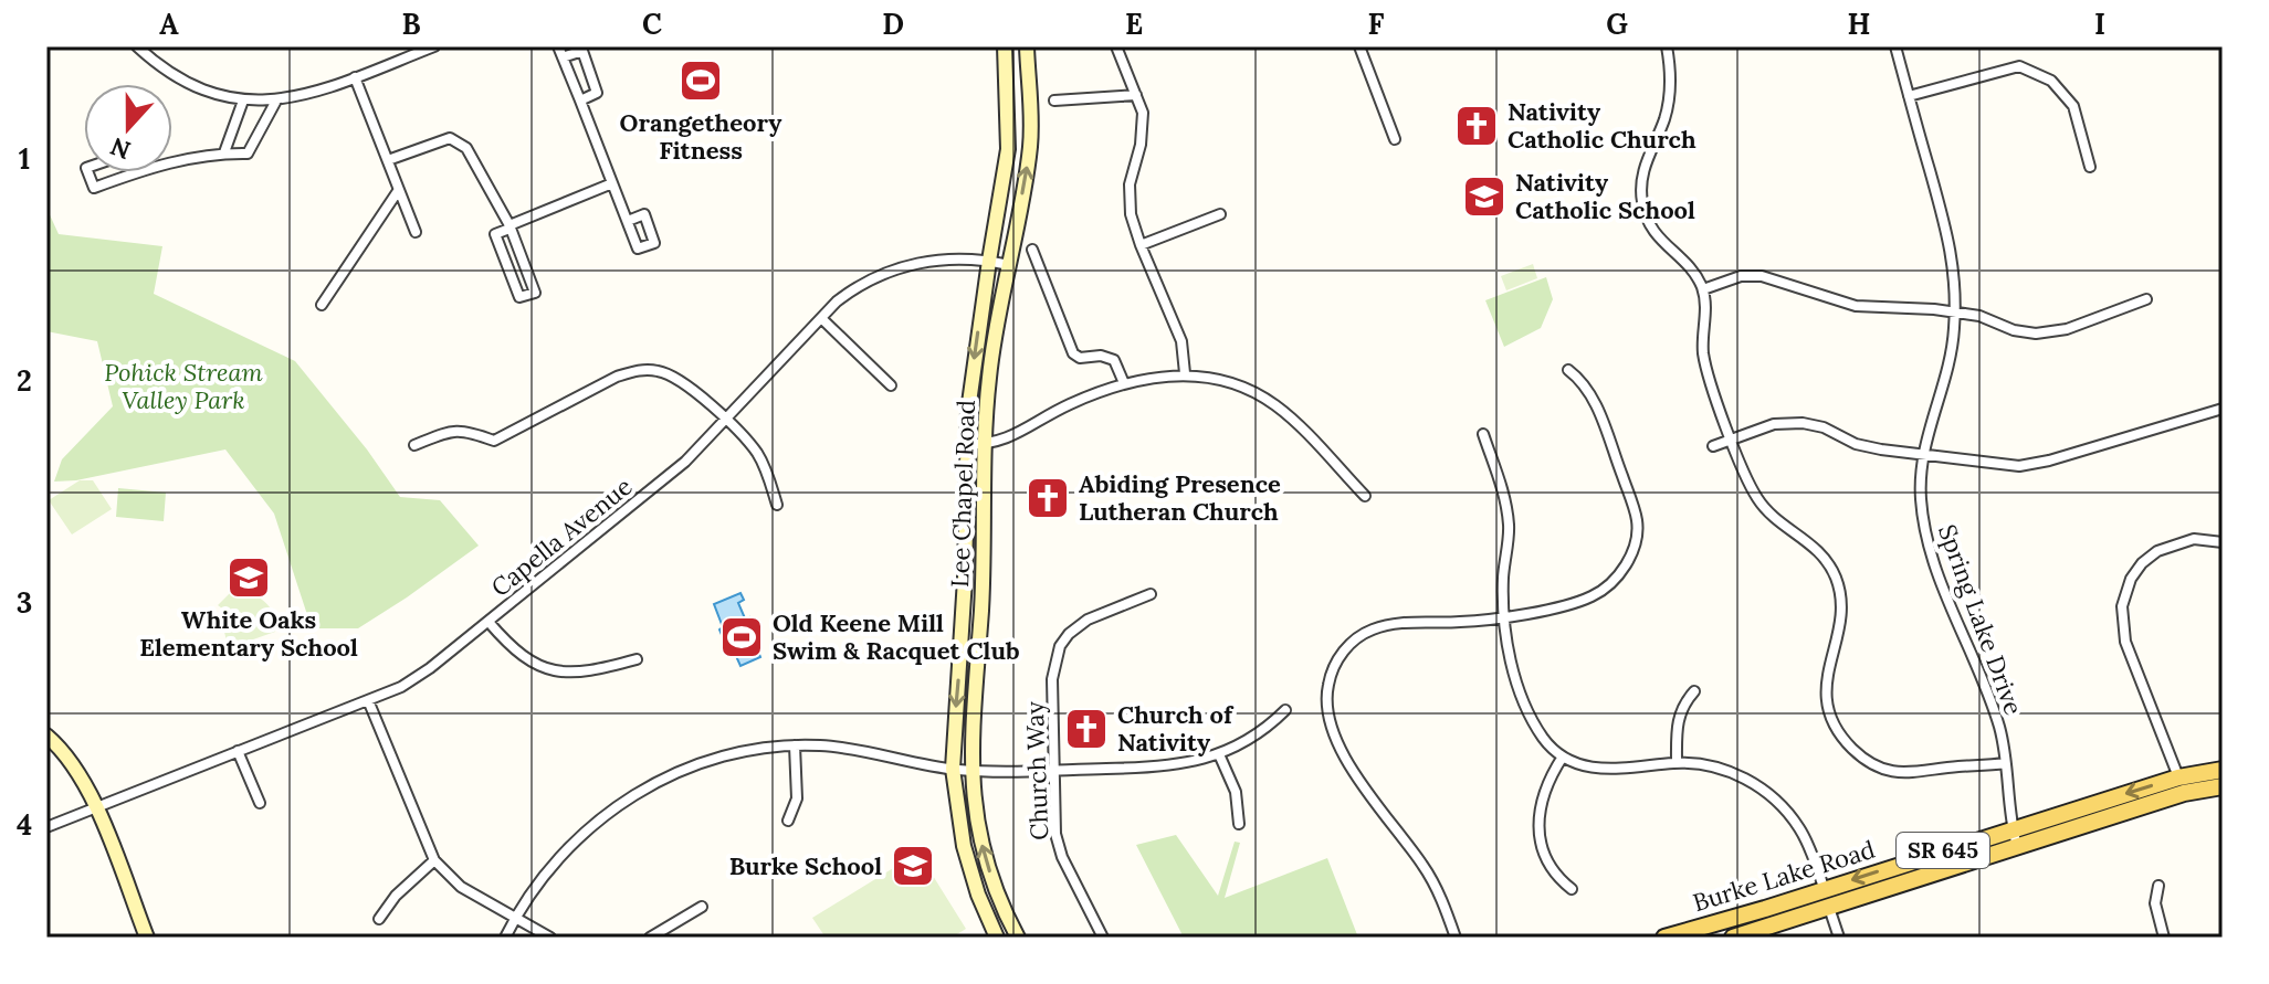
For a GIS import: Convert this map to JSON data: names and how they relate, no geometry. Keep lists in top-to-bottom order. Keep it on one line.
{"streets":{"main road":["Lee Chapel Road","SR 645","Burke Lake Road"],"street":["Capella Avenue","Spring Lake Drive","Church Way"]},"crossings":[["Lee Chapel Road","Capella Avenue"],["Spring Lake Drive","Burke Lake Road"]],"parks":["Pohick Stream Valley Park"],"places":{"sports":["Orangetheory Fitness","Old Keene Mill Swim & Racquet Club"],"church":["Nativity Catholic Church","Abiding Presence Lutheran Church","Church of Nativity"],"school or university":["Nativity Catholic School","White Oaks Elementary School","Burke School"]},"north":"bottom","grid":{"columns":["A","B","C","D","E","F","G","H","I"],"rows":["1","2","3","4"]}}
